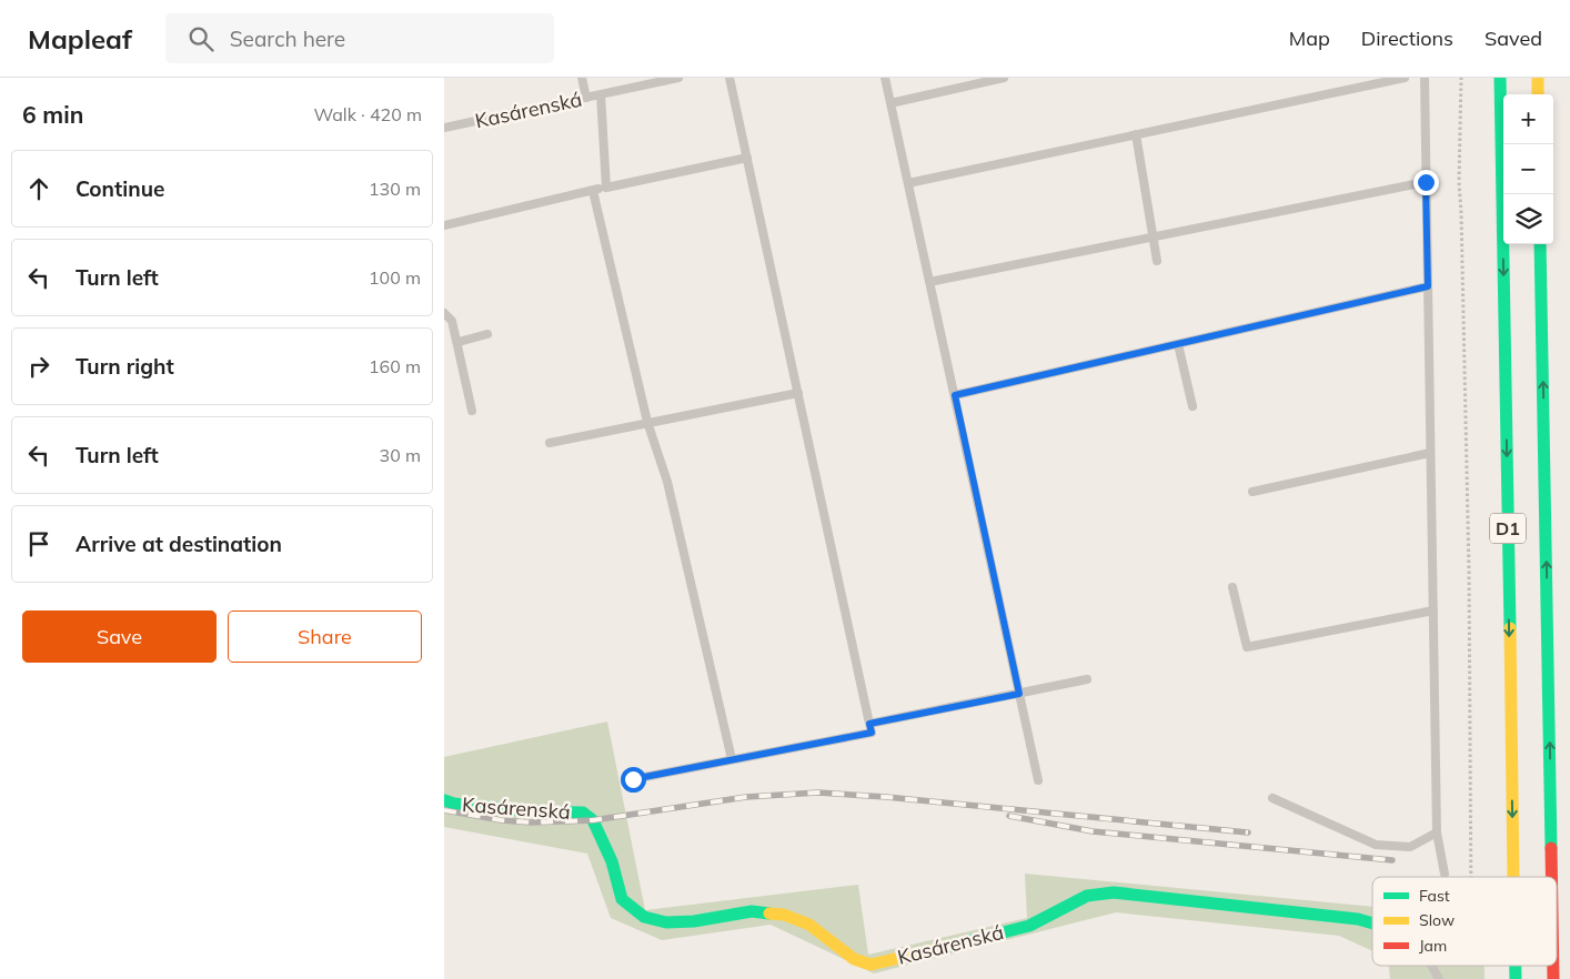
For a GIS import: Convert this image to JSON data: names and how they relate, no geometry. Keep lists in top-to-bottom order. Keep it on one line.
{"streets":{"main road":["Kasárenská","D1"]},"legend":["Fast","Slow","Jam"],"page":{"header":"Mapleaf","search":"Search here","nav":["Map","Directions","Saved"],"heading":["6 min","Walk · 420 m"],"map_buttons":["+","−"],"list":[["Continue","130 m"],["Turn left","100 m"],["Turn right","160 m"],["Turn left","30 m"],"Arrive at destination"],"buttons":["Save","Share"]}}
